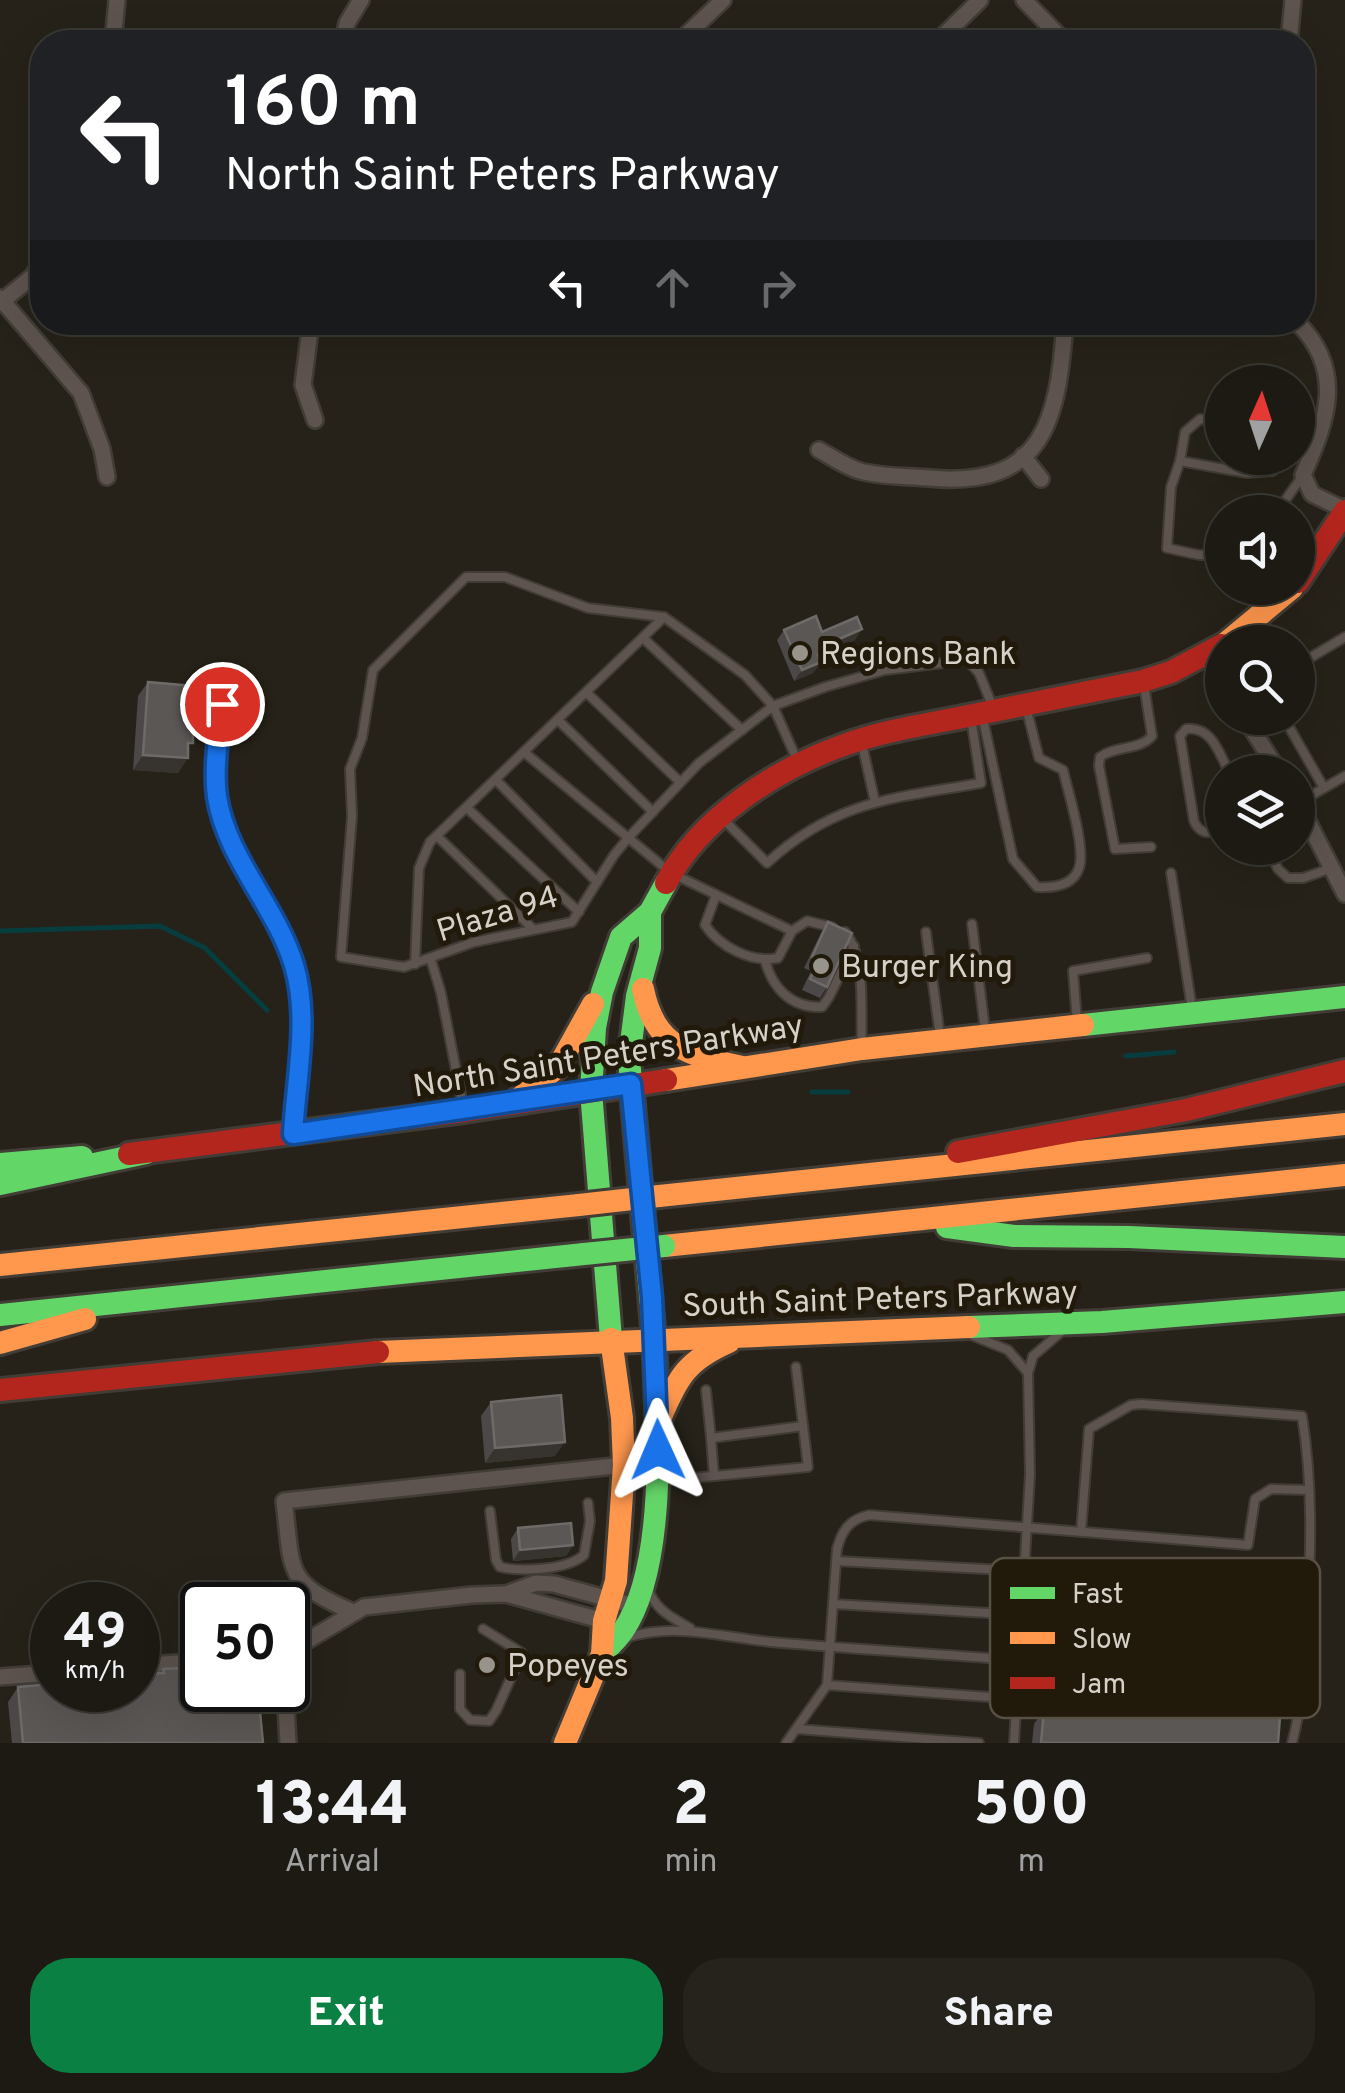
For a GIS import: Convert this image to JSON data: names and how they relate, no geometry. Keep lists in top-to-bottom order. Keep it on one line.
{"streets":{"main road":["North Saint Peters Parkway","South Saint Peters Parkway"],"lane":["Plaza 94"]},"places":["Regions Bank","Burger King","Popeyes"],"legend":["Fast","Slow","Jam"],"north":"top","page":{"turn":["160 m","North Saint Peters Parkway"],"speed":"49 km/h","limit":"50","eta":["13:44","Arrival","2","min","500","m"],"buttons":["Exit","Share"]}}
